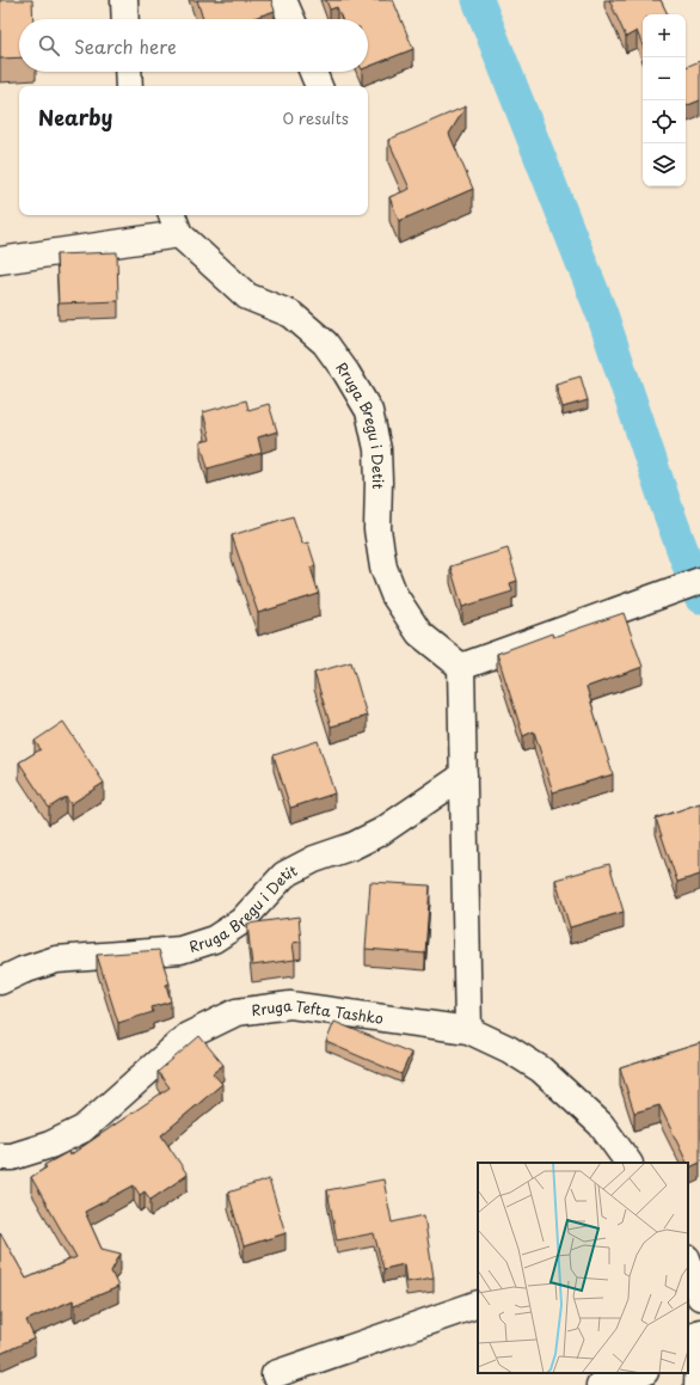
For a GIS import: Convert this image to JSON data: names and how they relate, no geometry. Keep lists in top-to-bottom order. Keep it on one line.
{"streets":{"street":["Rruga Bregu i Detit","Rruga Tefta Tashko"]},"page":{"map_buttons":["+","−"],"search":"Search here","heading":["Nearby","0 results"]}}
